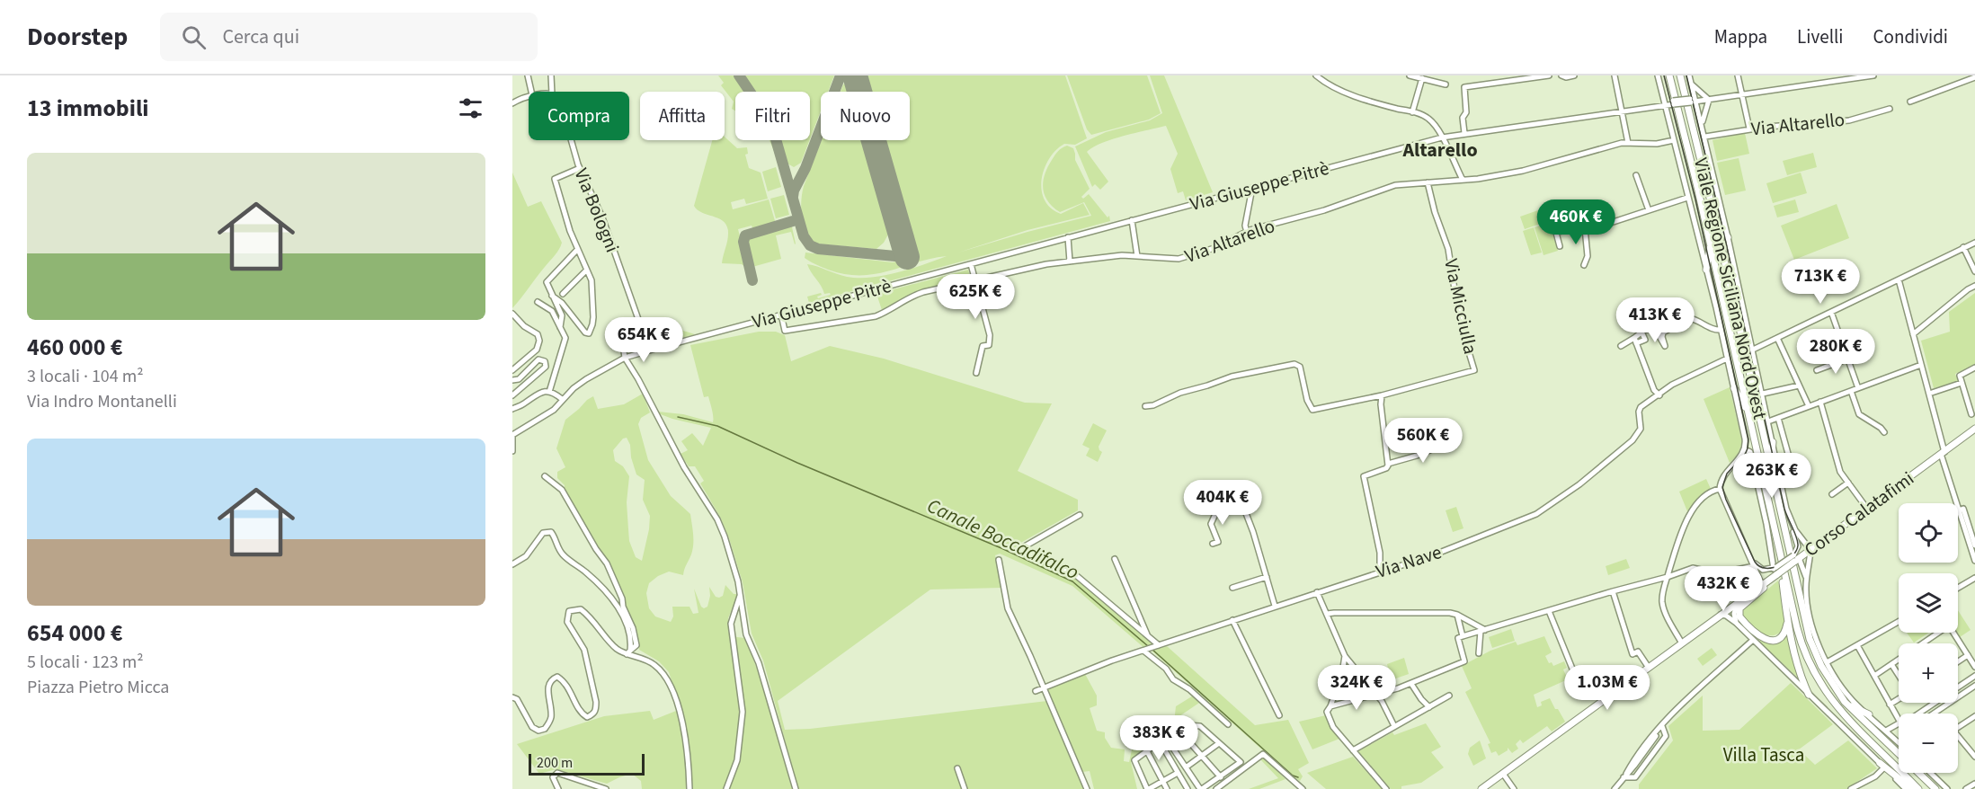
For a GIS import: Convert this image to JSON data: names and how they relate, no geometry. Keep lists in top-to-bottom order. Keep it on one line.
{"streets":{"main road":["Viale Regione Siciliana Nord Ovest","Corso Calatafimi"],"street":["Via Altarello","Via Giuseppe Pitrè","Via Bologni","Via Micciulla","Via Nave"]},"crossings":[["Via Altarello","Via Giuseppe Pitrè"],["Via Altarello","Viale Regione Siciliana Nord Ovest"],["Via Altarello","Via Micciulla"],["Via Giuseppe Pitrè","Via Bologni"],["Via Giuseppe Pitrè","Viale Regione Siciliana Nord Ovest"],["Viale Regione Siciliana Nord Ovest","Corso Calatafimi"]],"districts":["Altarello"],"water":["Canale Boccadifalco"],"parks":["Villa Tasca"],"scale_bar":"200 m","page":{"header":"Doorstep","search":"Cerca qui","nav":["Mappa","Livelli","Condividi"],"heading":"13 immobili","chip":["Compra","Affitta","Filtri","Nuovo"],"list":[{"name":"460 000 €","note":"3 locali · 104 m² · Via Indro Montanelli"},{"name":"654 000 €","note":"5 locali · 123 m² · Piazza Pietro Micca"}],"price":["460K €","713K €","625K €","413K €","654K €","280K €","560K €","263K €","404K €","432K €","324K €","1.03M €","383K €"],"map_buttons":["+","−"],"scale":"200 m"}}
